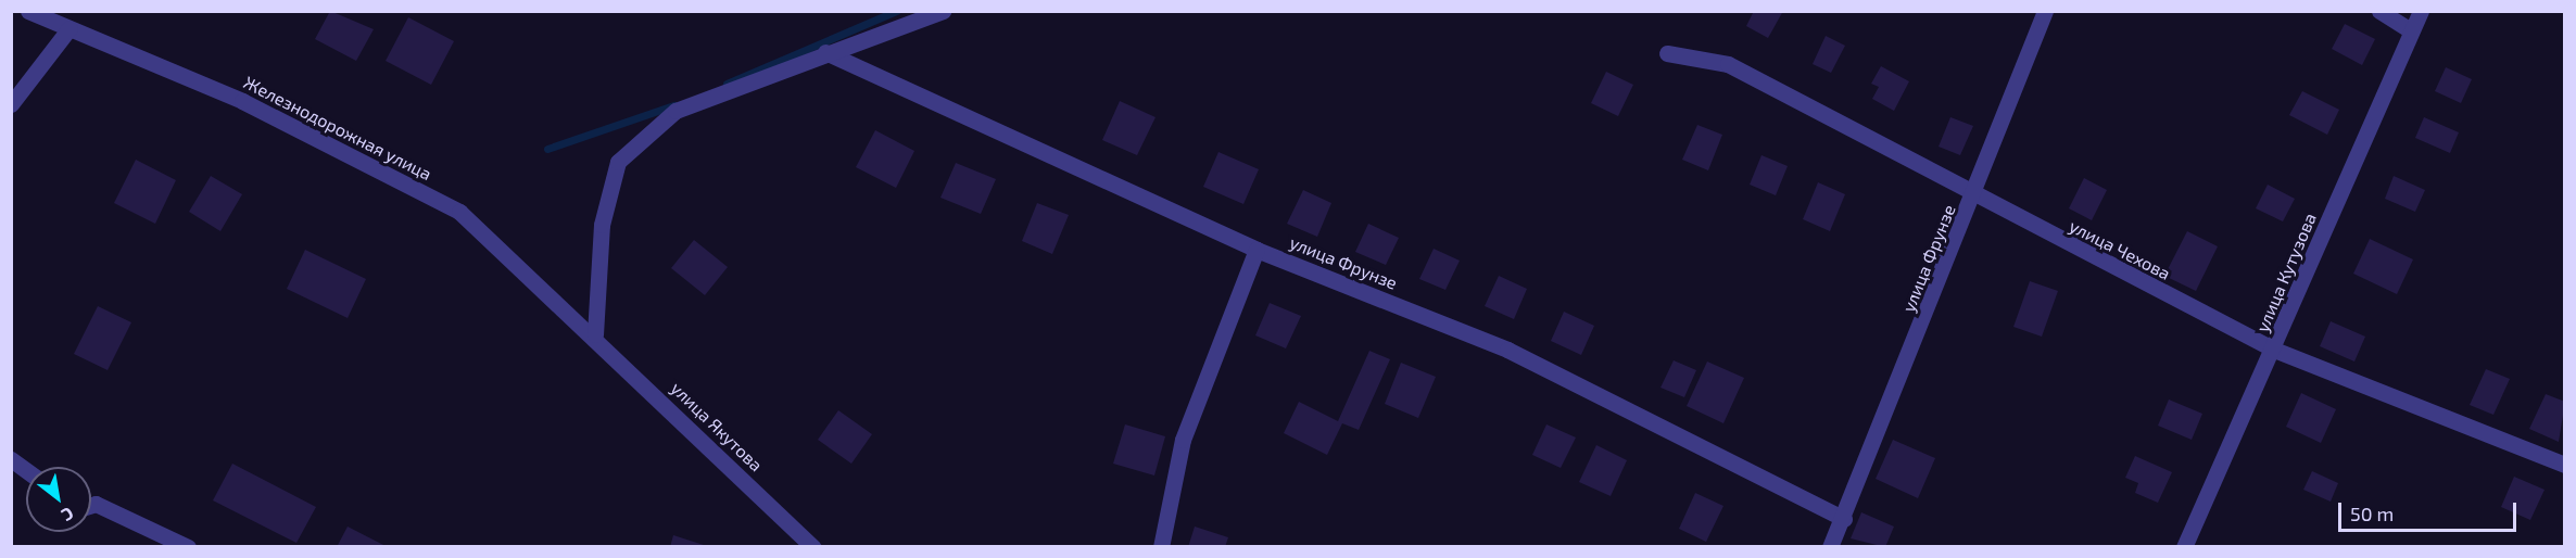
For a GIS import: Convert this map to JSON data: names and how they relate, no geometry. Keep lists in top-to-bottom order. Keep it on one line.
{"streets":{"street":["Железнодорожная улица","улица Чехова","улица Фрунзе","улица Кутузова","улица Якутова"]},"crossings":[["Железнодорожная улица","улица Якутова"],["улица Чехова","улица Фрунзе"],["улица Чехова","улица Кутузова"]],"scale_bar":"50 m","north":"bottom right"}
